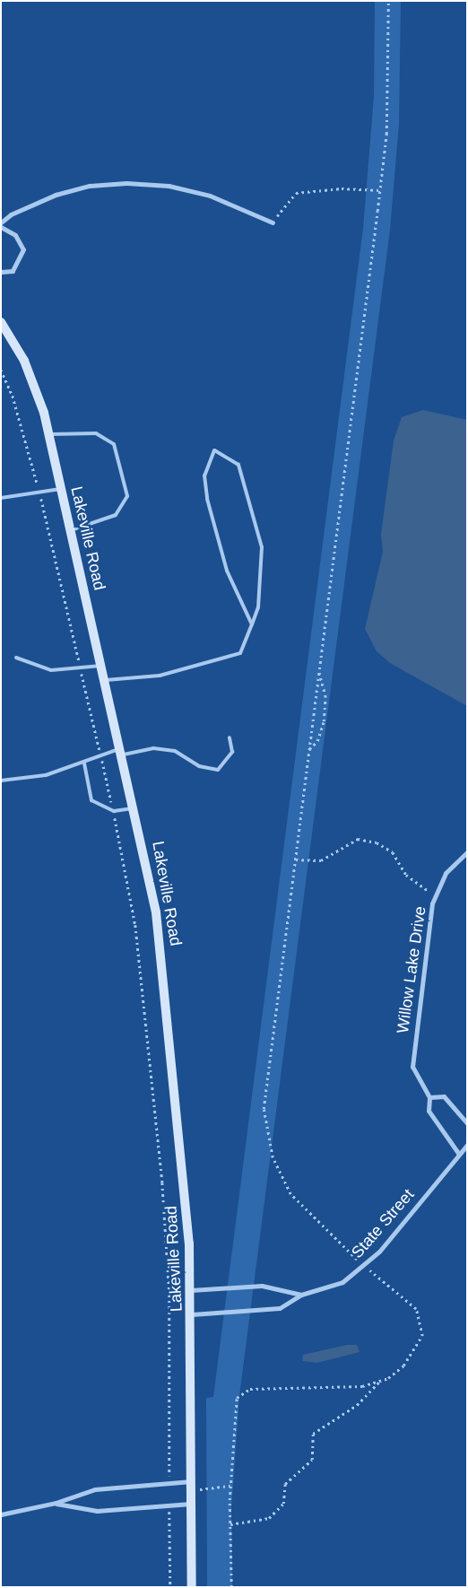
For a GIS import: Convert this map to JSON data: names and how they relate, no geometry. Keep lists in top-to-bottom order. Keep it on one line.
{"streets":{"main road":["Lakeville Road"],"street":["Willow Lake Drive","State Street"]},"crossings":[["Lakeville Road","State Street"],["Willow Lake Drive","State Street"]]}
